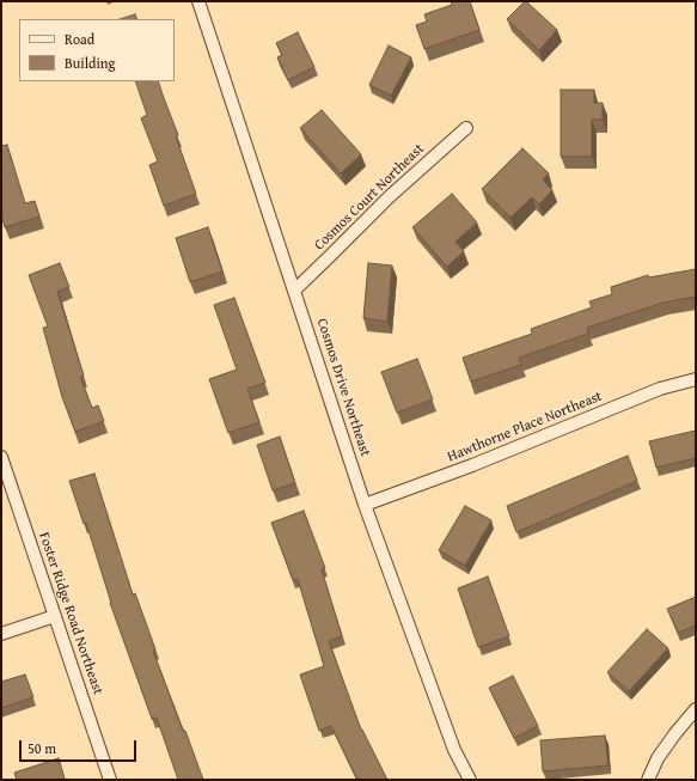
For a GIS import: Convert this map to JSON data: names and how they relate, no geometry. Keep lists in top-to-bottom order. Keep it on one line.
{"streets":{"street":["Cosmos Court Northeast","Cosmos Drive Northeast","Hawthorne Place Northeast","Foster Ridge Road Northeast"]},"crossings":[["Cosmos Court Northeast","Cosmos Drive Northeast"],["Cosmos Drive Northeast","Hawthorne Place Northeast"]],"legend":["Road","Building"],"scale_bar":"50 m"}
